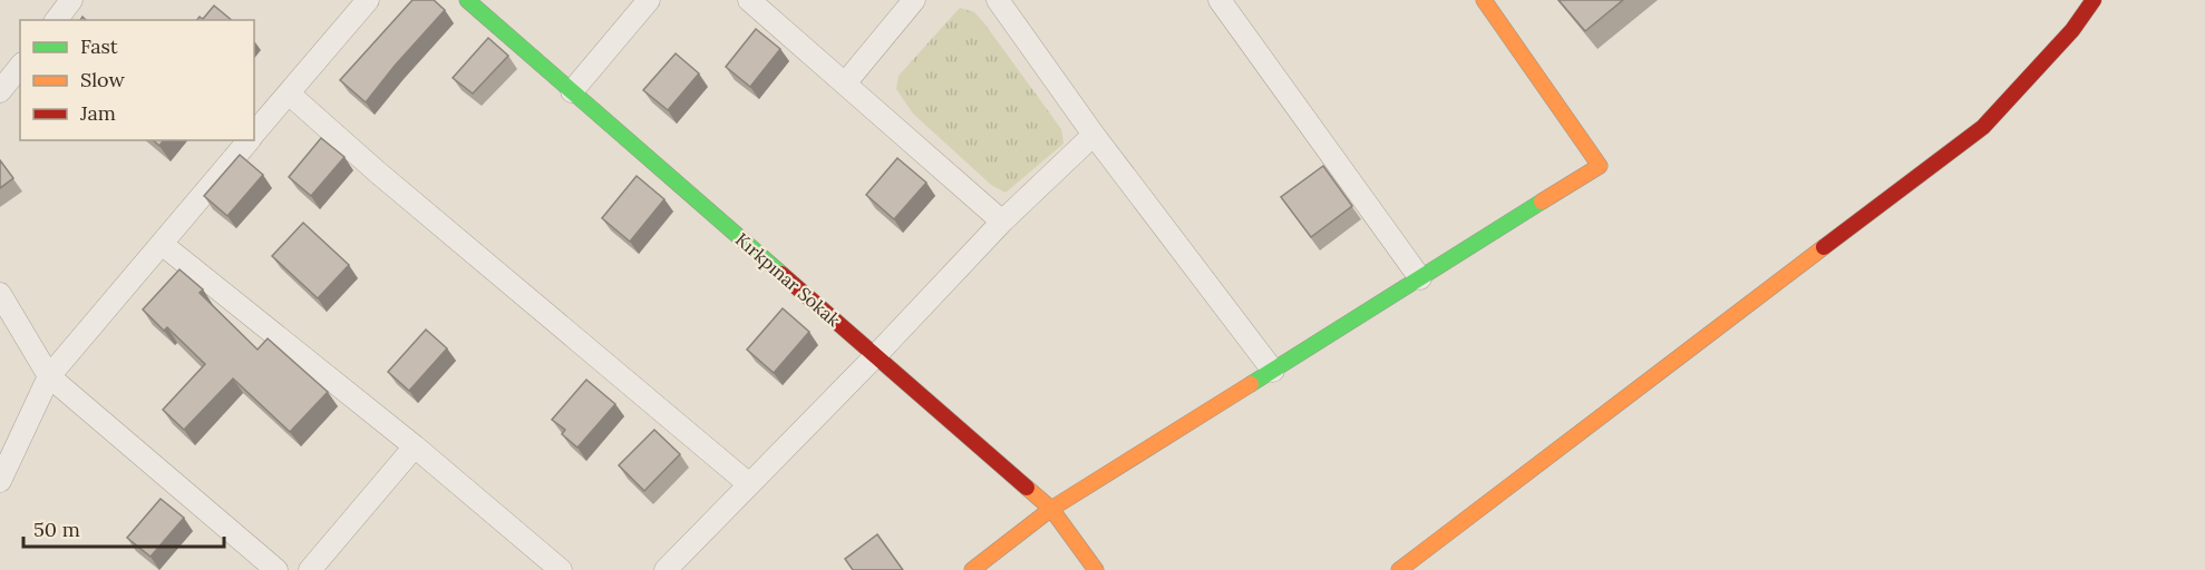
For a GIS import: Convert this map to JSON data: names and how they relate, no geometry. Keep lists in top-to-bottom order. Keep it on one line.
{"streets":{"street":["Kırkpınar Sokak"]},"legend":["Fast","Slow","Jam"],"scale_bar":"50 m"}
